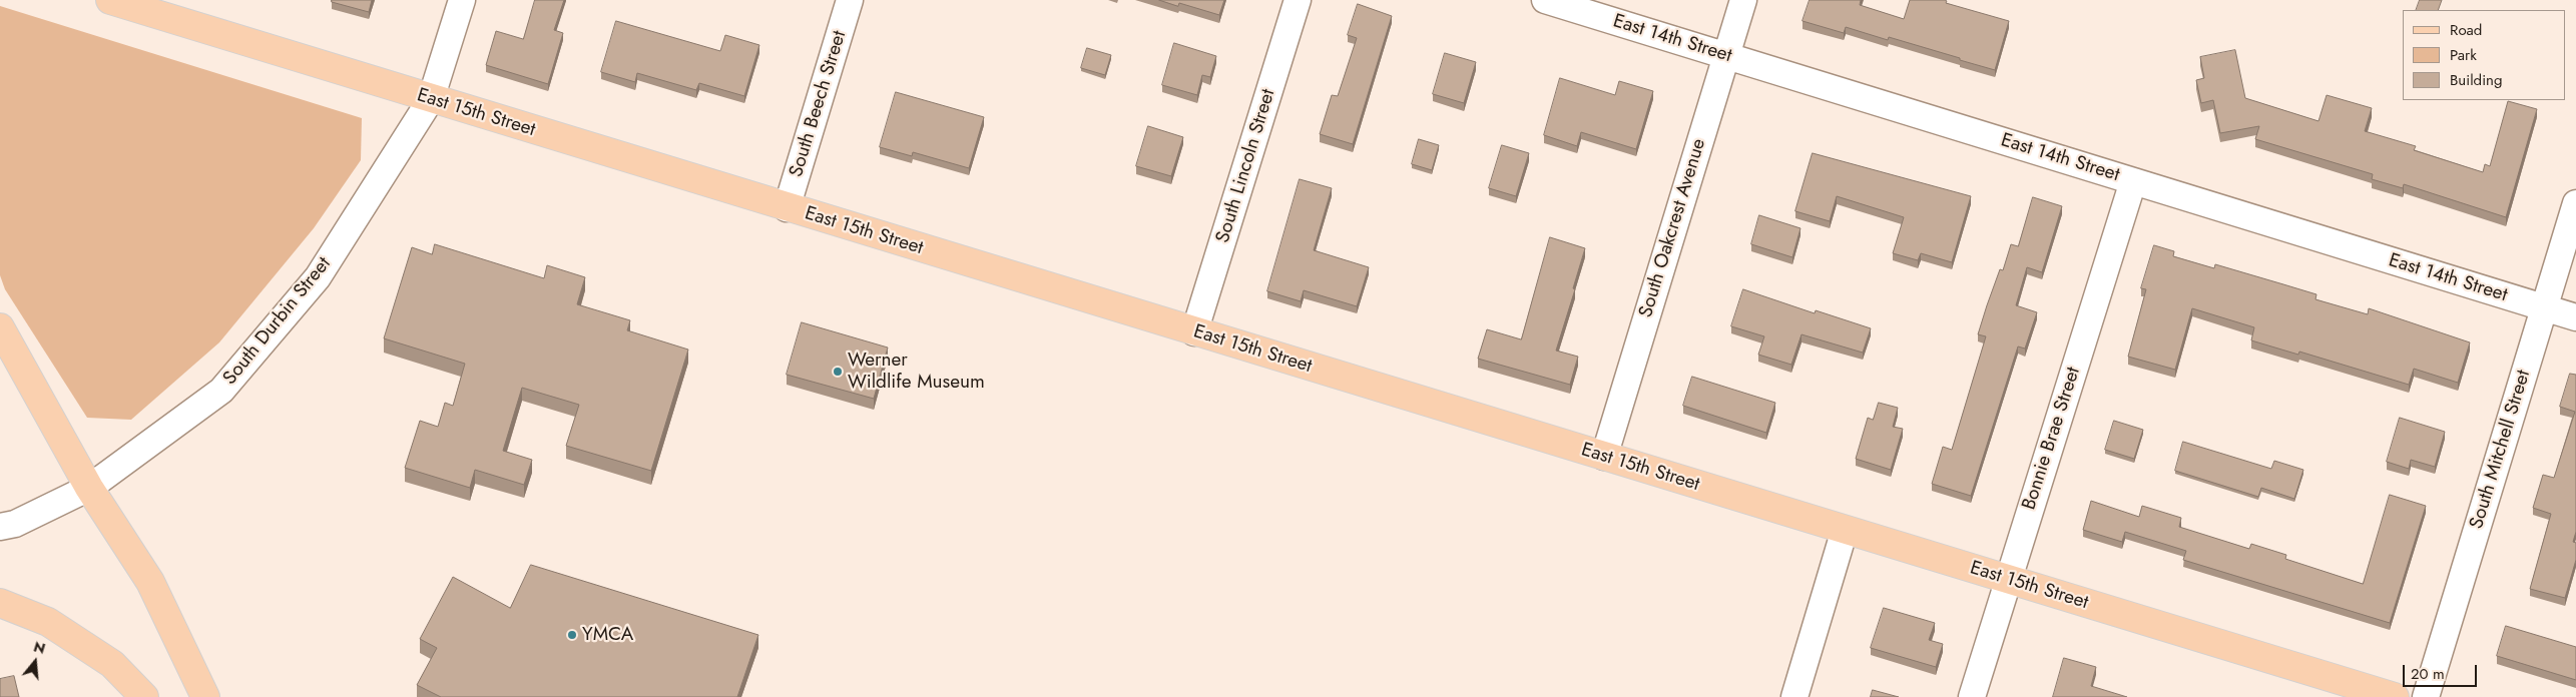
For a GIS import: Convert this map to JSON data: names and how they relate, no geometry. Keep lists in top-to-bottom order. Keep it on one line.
{"streets":{"main road":["East 15th Street"],"street":["East 14th Street","South Beech Street","South Lincoln Street","South Oakcrest Avenue","South Durbin Street","Bonnie Brae Street","South Mitchell Street"]},"crossings":[["East 14th Street","South Oakcrest Avenue"],["East 14th Street","Bonnie Brae Street"],["East 14th Street","South Mitchell Street"],["South Beech Street","East 15th Street"],["East 15th Street","South Lincoln Street"],["East 15th Street","South Oakcrest Avenue"],["East 15th Street","South Durbin Street"],["East 15th Street","Bonnie Brae Street"]],"places":["Werner Wildlife Museum","YMCA"],"legend":["Road","Park","Building"],"scale_bar":"20 m","north":"top"}
